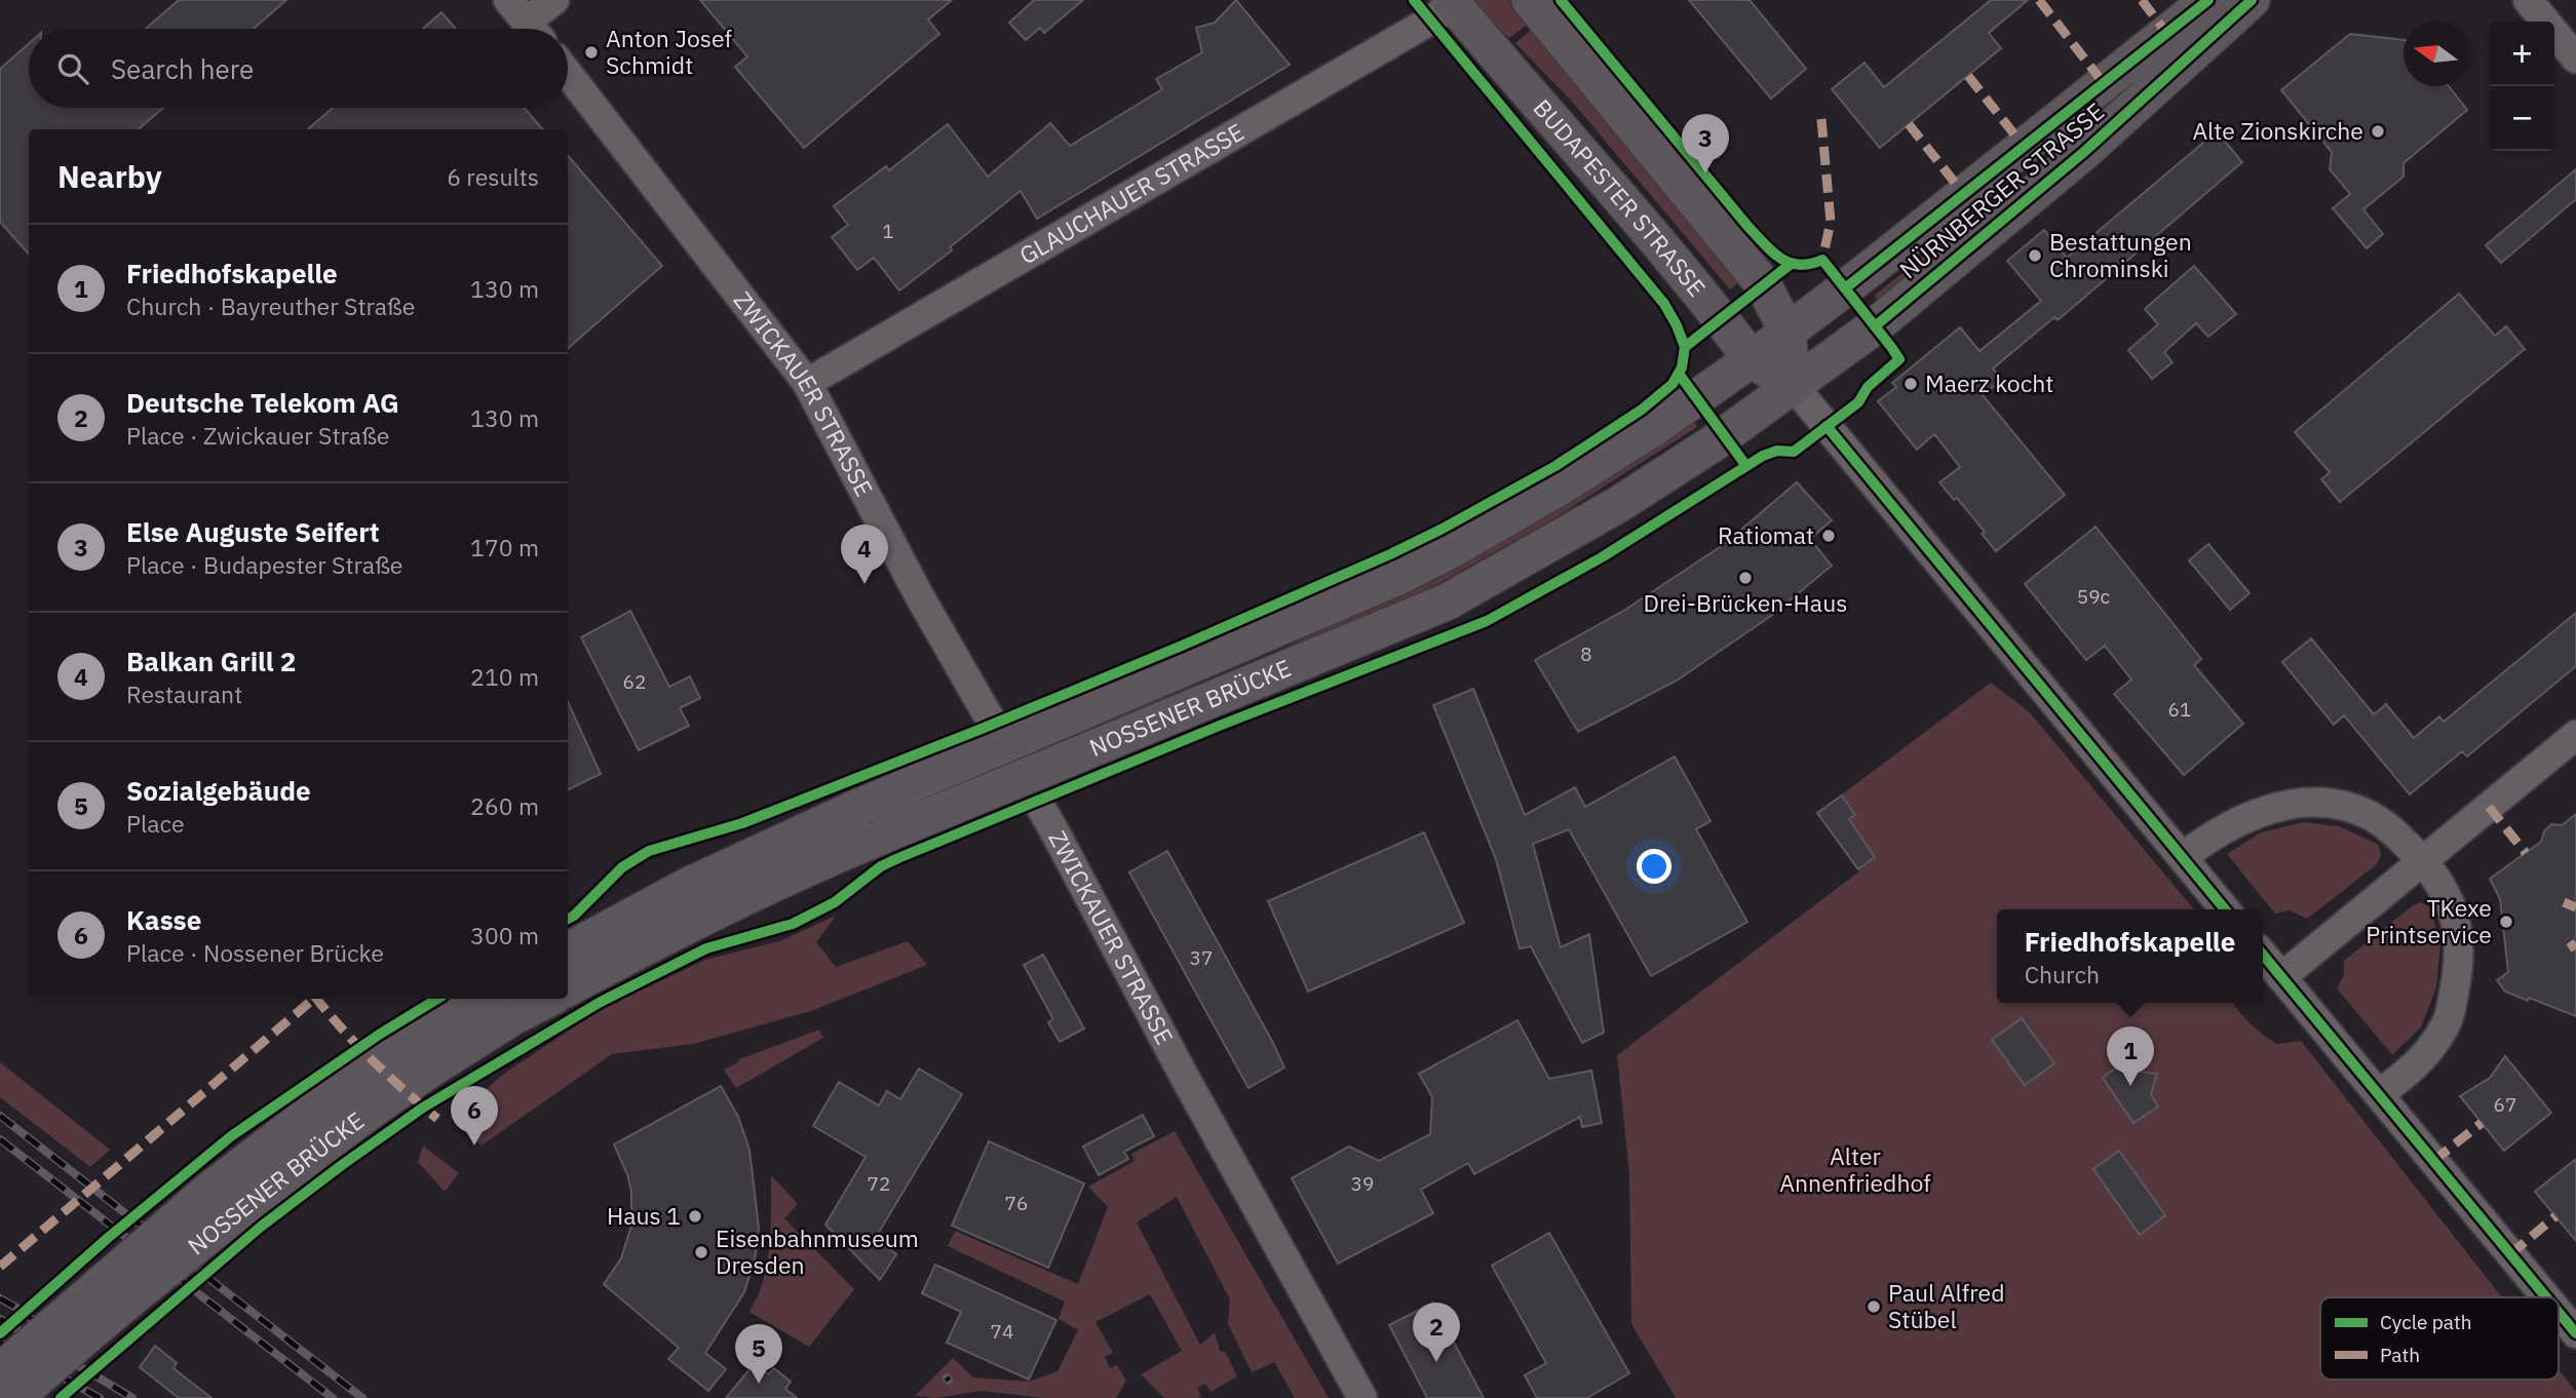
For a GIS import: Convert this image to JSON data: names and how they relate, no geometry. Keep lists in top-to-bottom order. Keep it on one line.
{"streets":{"main road":["NÜRNBERGER STRASSE","BUDAPESTER STRASSE","NOSSENER BRÜCKE"],"street":["GLAUCHAUER STRASSE","ZWICKAUER STRASSE"]},"crossings":[["NÜRNBERGER STRASSE","BUDAPESTER STRASSE"],["NÜRNBERGER STRASSE","NOSSENER BRÜCKE"],["GLAUCHAUER STRASSE","BUDAPESTER STRASSE"],["GLAUCHAUER STRASSE","ZWICKAUER STRASSE"],["BUDAPESTER STRASSE","NOSSENER BRÜCKE"]],"parks":["Alter Annenfriedhof"],"places":["Anton Josef Schmidt","Alte Zionskirche","Bestattungen Chrominski","Maerz kocht","Ratiomat","Drei-Brücken-Haus","TKexe Printservice","Haus 1","Eisenbahnmuseum Dresden","Paul Alfred Stübel"],"house_numbers":["1","59c","8","62","61","37","67","72","39","76","74"],"legend":["Cycle path","Path"],"north":"left","page":{"map_buttons":["+","−"],"search":"Search here","pins":["3","4","1","6","2","5"],"heading":["Nearby","6 results"],"list":[{"mark":"1","name":"Friedhofskapelle","note":"Church · Bayreuther Straße","value":"130 m"},{"mark":"2","name":"Deutsche Telekom AG","note":"Place · Zwickauer Straße","value":"130 m"},{"mark":"3","name":"Else Auguste Seifert","note":"Place · Budapester Straße","value":"170 m"},{"mark":"4","name":"Balkan Grill 2","note":"Restaurant","value":"210 m"},{"mark":"5","name":"Sozialgebäude","note":"Place","value":"260 m"},{"mark":"6","name":"Kasse","note":"Place · Nossener Brücke","value":"300 m"}],"popup":["Friedhofskapelle","Church"]}}
